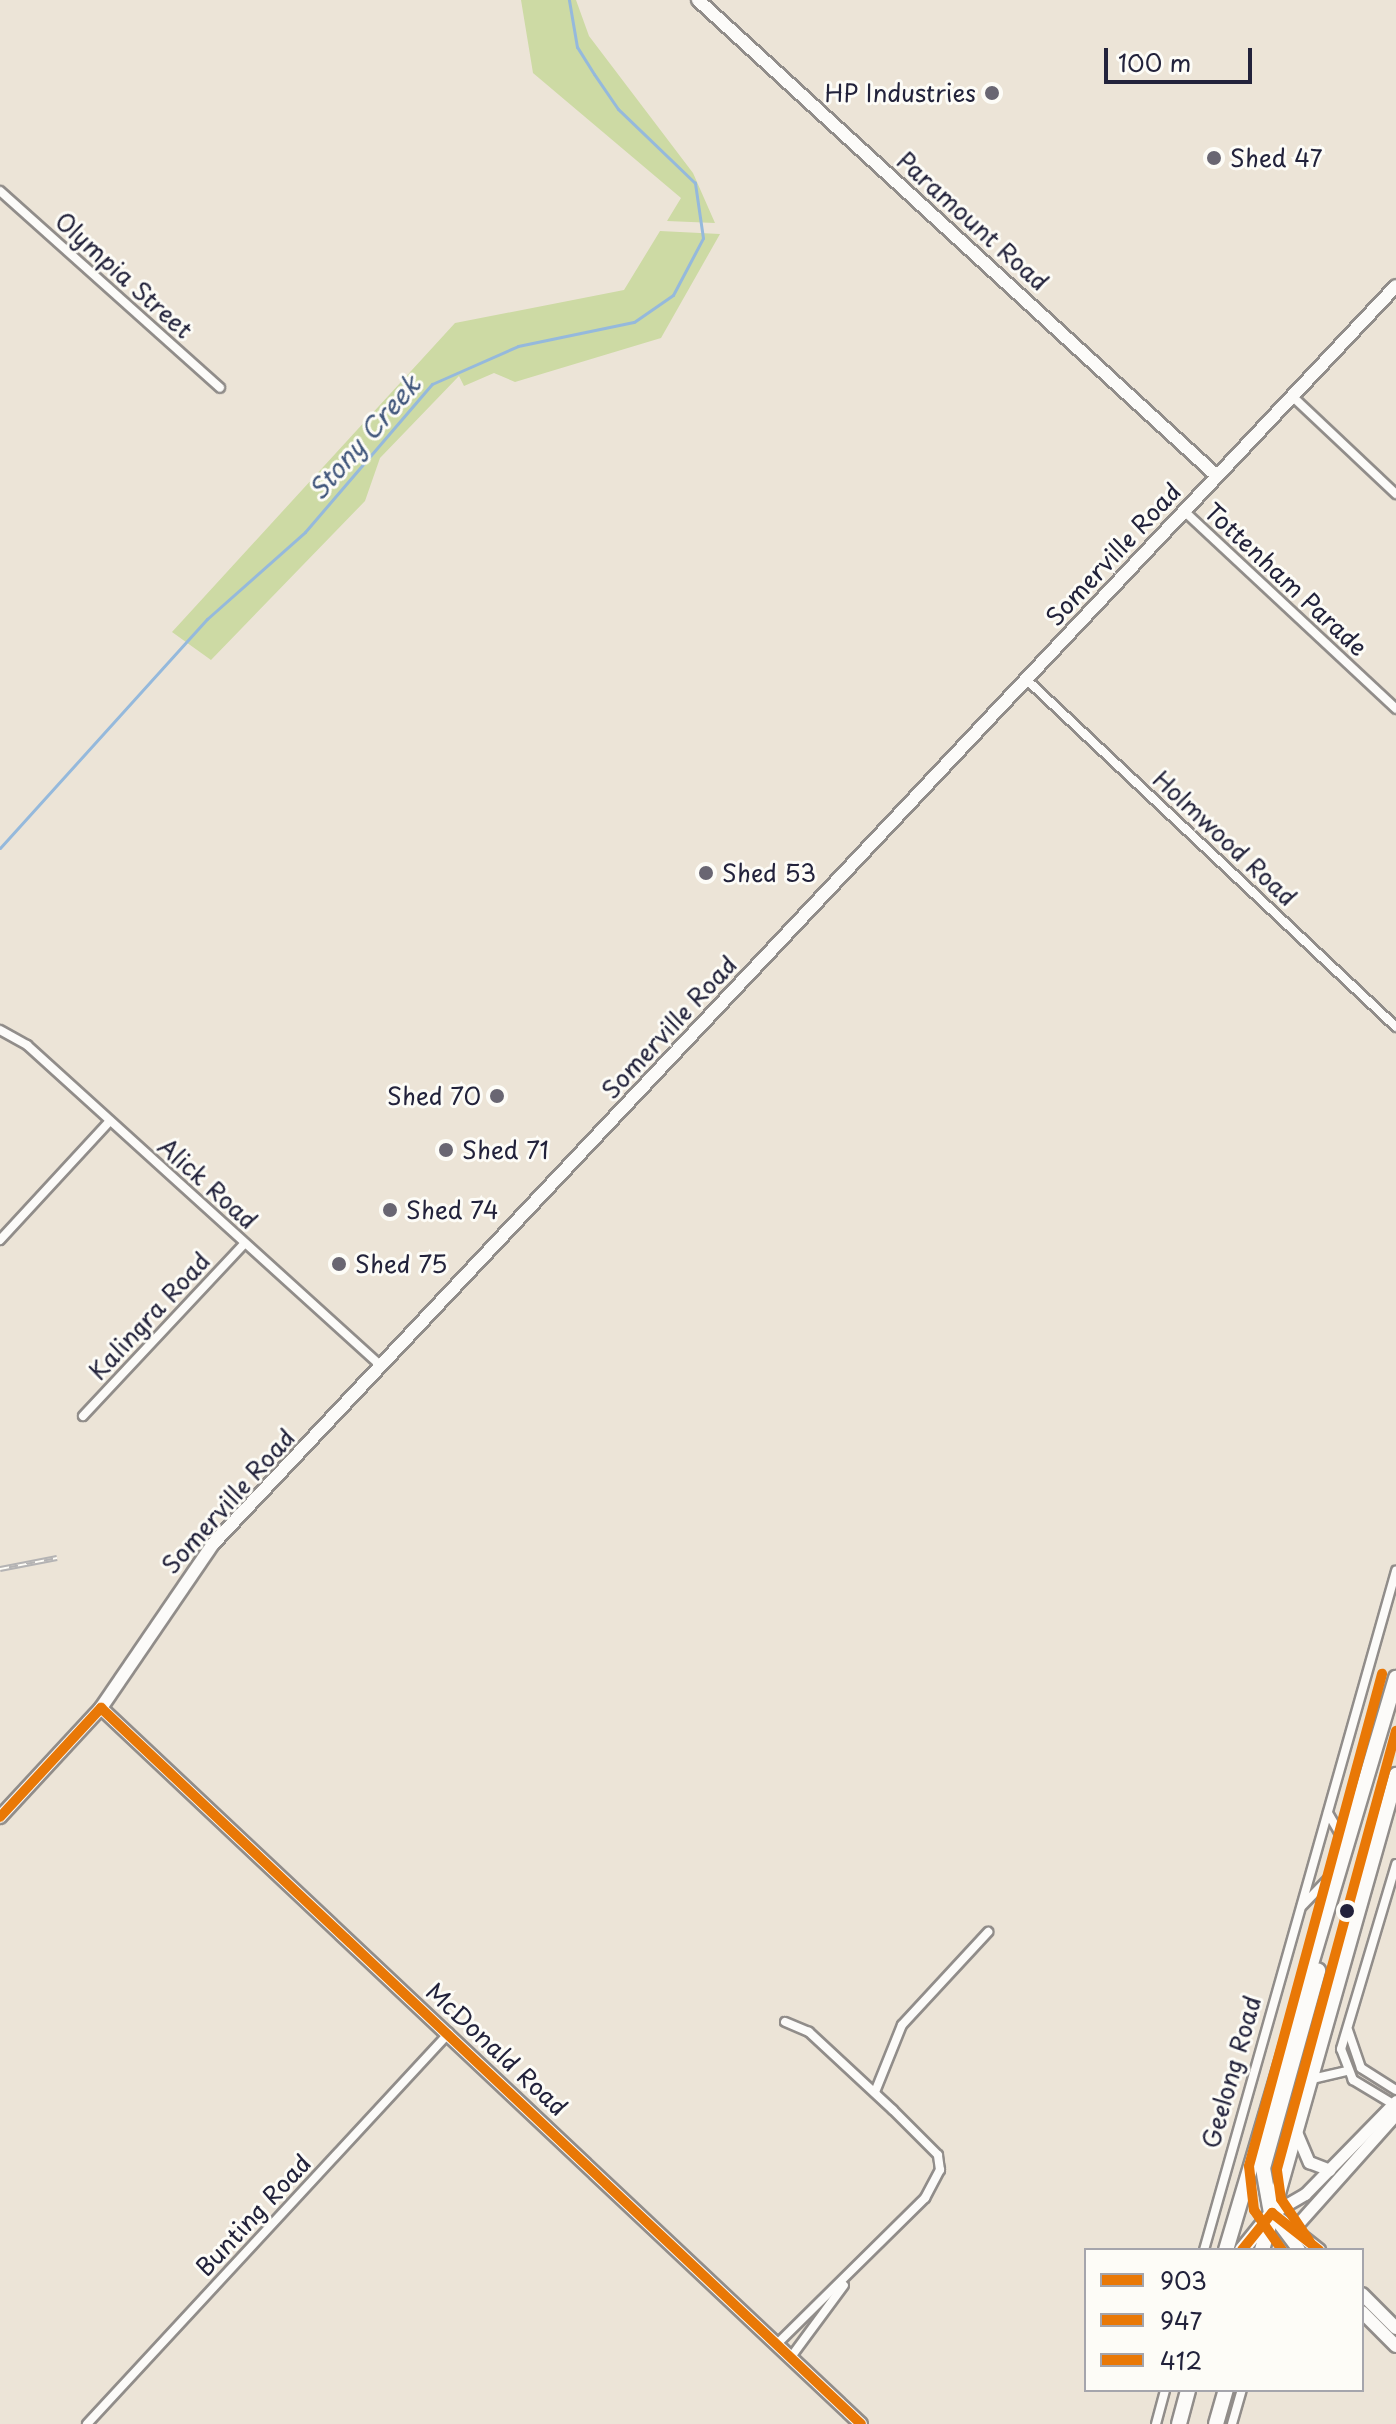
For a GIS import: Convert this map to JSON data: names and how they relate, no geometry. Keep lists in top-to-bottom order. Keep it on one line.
{"streets":{"highway":["Geelong Road"],"main road":["Paramount Road","Somerville Road","McDonald Road"],"street":["Olympia Street","Tottenham Parade","Holmwood Road","Alick Road","Kalingra Road","Bunting Road"]},"crossings":[["Paramount Road","Somerville Road"],["Somerville Road","Tottenham Parade"],["Somerville Road","Holmwood Road"],["Somerville Road","Alick Road"],["Somerville Road","McDonald Road"],["Alick Road","Kalingra Road"],["McDonald Road","Bunting Road"]],"water":["Stony Creek"],"places":["HP Industries","Shed 47","Shed 53","Shed 70","Shed 71","Shed 74","Shed 75"],"lines":["transit line 412","transit line 903","transit line 947"],"legend":["903","947","412"],"scale_bar":"100 m"}
